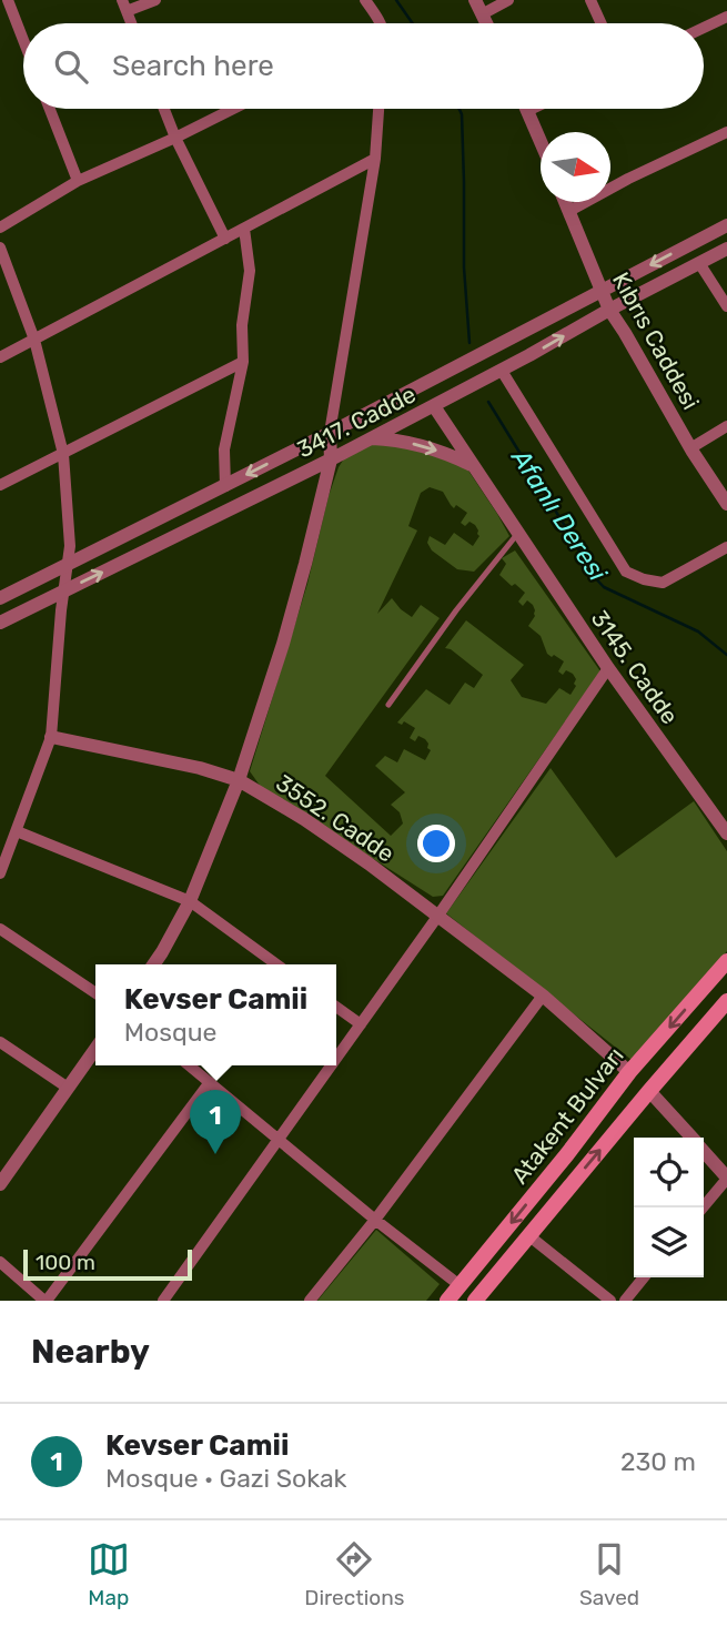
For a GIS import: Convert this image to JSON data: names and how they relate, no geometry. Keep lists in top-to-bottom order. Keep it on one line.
{"streets":{"main road":["Atakent Bulvarı"],"street":["Kıbrıs Caddesi","3417. Cadde","3145. Cadde","3552. Cadde"]},"crossings":[["Kıbrıs Caddesi","3417. Cadde"],["3417. Cadde","3145. Cadde"],["3552. Cadde","Atakent Bulvarı"]],"water":["Afanlı Deresi"],"scale_bar":"100 m","north":"right","page":{"search":"Search here","popup":["Kevser Camii","Mosque"],"pins":"1","scale":"100 m","heading":"Nearby","list":[{"mark":"1","name":"Kevser Camii","note":"Mosque · Gazi Sokak","value":"230 m"}],"nav":["Map","Directions","Saved"]}}
